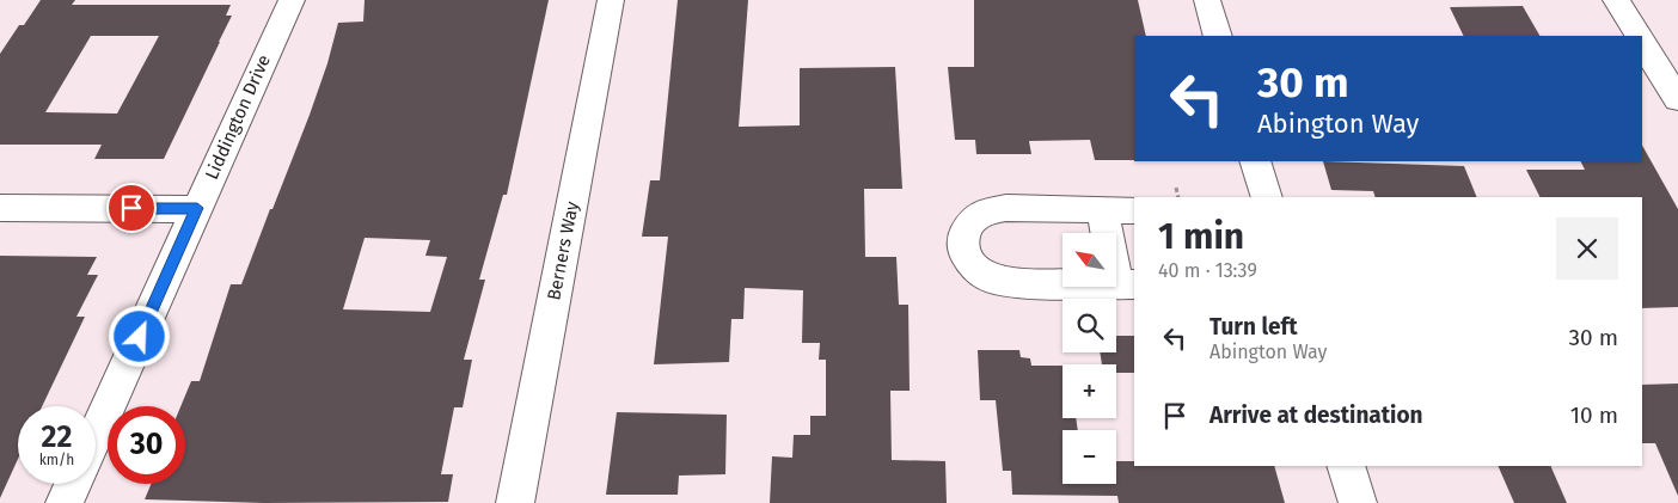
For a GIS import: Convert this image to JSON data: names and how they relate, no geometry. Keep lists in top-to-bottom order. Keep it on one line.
{"streets":{"street":["Liddington Drive","Berners Way"]},"north":"top left","page":{"turn":["30 m","Abington Way"],"heading":["1 min","40 m · 13:39"],"map_buttons":["+","−"],"list":[{"name":"Turn left","note":"Abington Way","value":"30 m"},{"name":"Arrive at destination","value":"10 m"}],"speed":"22 km/h","limit":"30"}}
